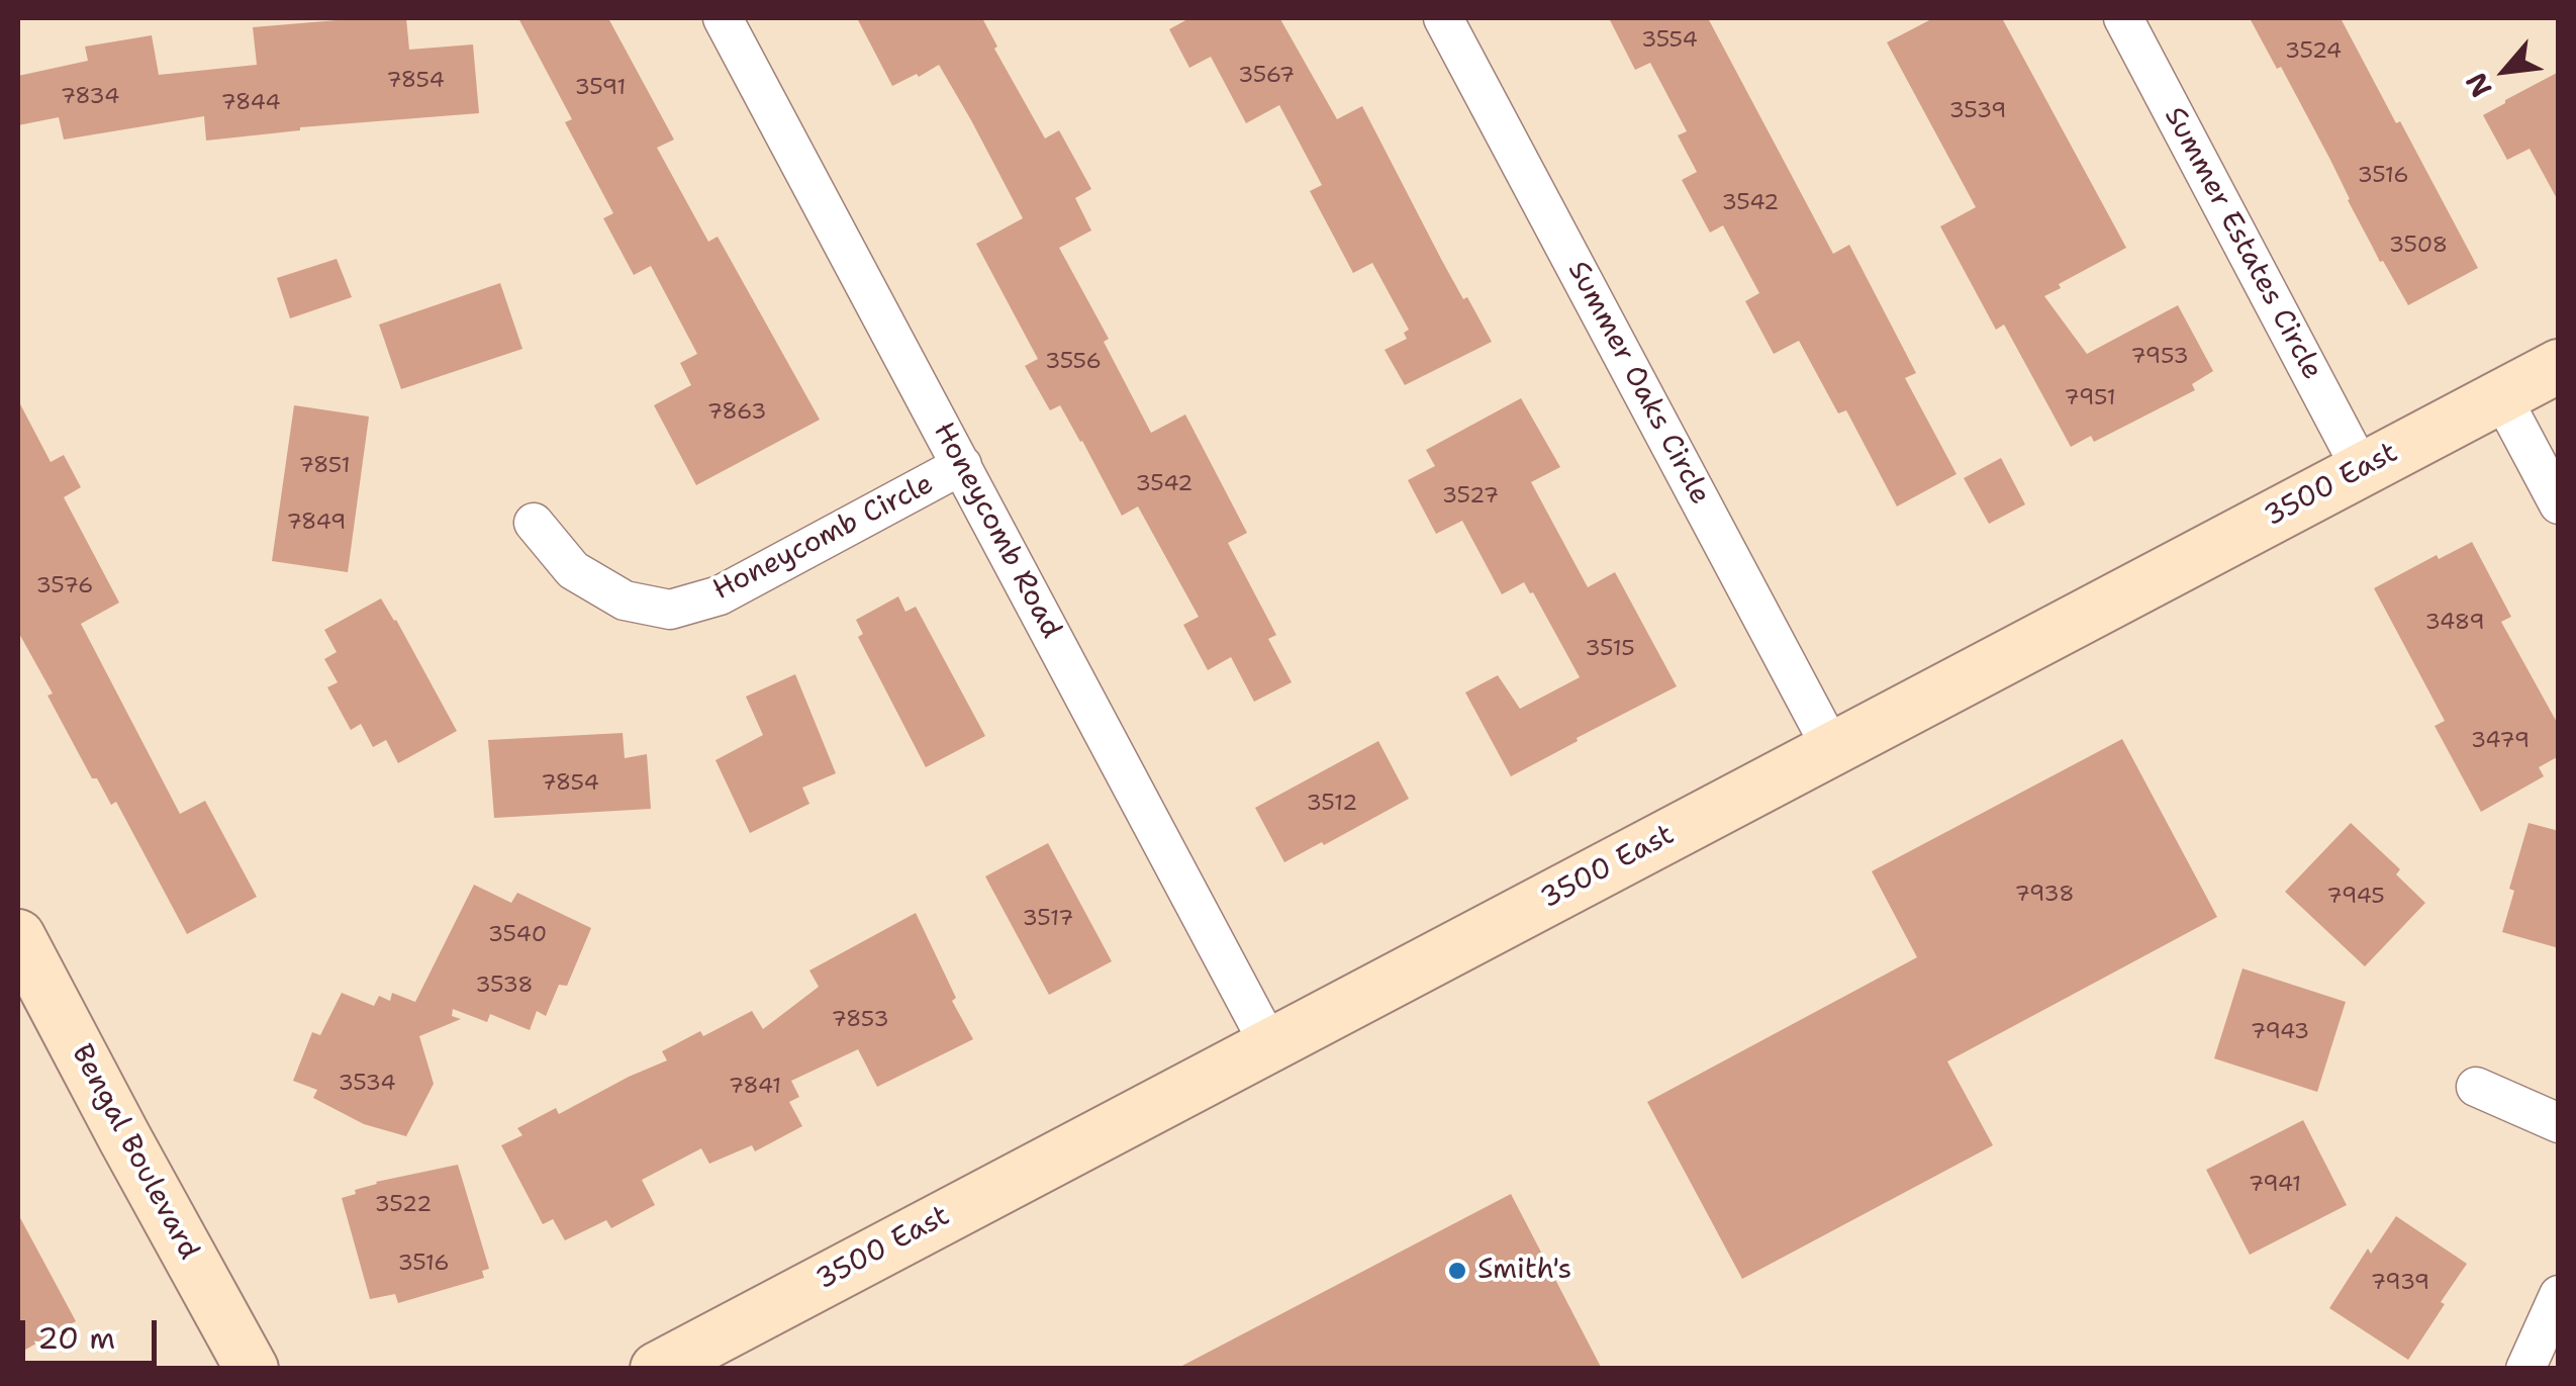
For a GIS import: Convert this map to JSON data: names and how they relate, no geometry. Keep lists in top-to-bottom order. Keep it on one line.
{"streets":{"main road":["3500 East","Bengal Boulevard"],"street":["Summer Estates Circle","Summer Oaks Circle","Honeycomb Road","Honeycomb Circle"]},"crossings":[["Summer Estates Circle","3500 East"],["Summer Oaks Circle","3500 East"],["3500 East","Honeycomb Road"],["Honeycomb Road","Honeycomb Circle"]],"places":["Smith's"],"house_numbers":["3554","3524","3567","7854","3591","7834","7844","3539","3516","3542","3508","7953","3556","7951","7863","7851","3542","3527","7849","3576","3489","3515","3479","7854","3512","7938","7945","3517","3540","3538","7853","7943","3534","7841","7941","3522","3516","7939"],"scale_bar":"20 m","north":"bottom left"}
